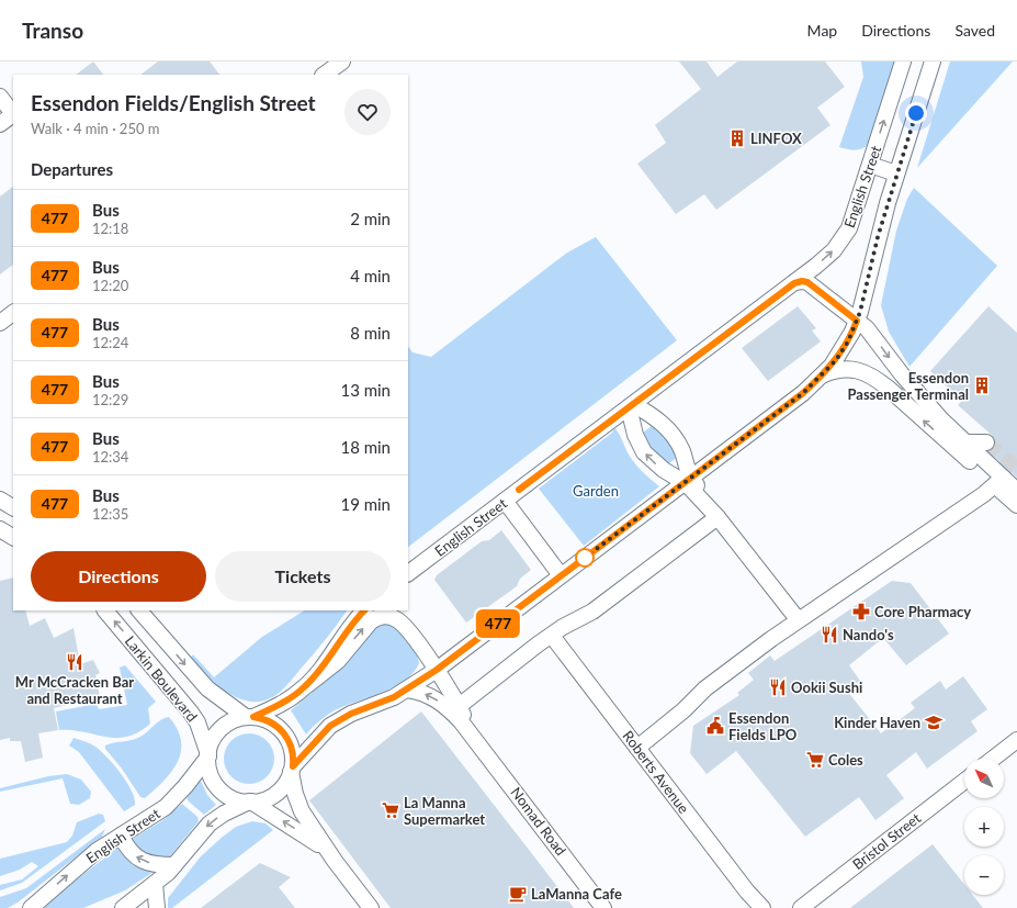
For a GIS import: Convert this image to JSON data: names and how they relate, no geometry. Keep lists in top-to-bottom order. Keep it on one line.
{"streets":{"street":["English Street","Larkin Boulevard","Roberts Avenue","Nomad Road","Bristol Street"]},"crossings":[["English Street","Larkin Boulevard"],["English Street","Nomad Road"]],"parks":["Garden"],"places":{"building":["LINFOX","Essendon Passenger Terminal"],"pharmacy":["Core Pharmacy"],"restaurant":["Nando's","Mr McCracken Bar and Restaurant","Ookii Sushi"],"school or university":["Kinder Haven"],"public building":["Essendon Fields LPO"],"supermarket":["Coles","La Manna Supermarket"],"cafe":["LaManna Cafe"]},"lines":["bus line 477"],"north":"top left","page":{"header":"Transo","nav":["Map","Directions","Saved"],"on_map":"477","heading":[["Essendon Fields/English Street","Walk · 4 min · 250 m"],"Departures"],"list":[{"mark":"477","name":"Bus","note":"12:18","value":"2 min"},{"mark":"477","name":"Bus","note":"12:20","value":"4 min"},{"mark":"477","name":"Bus","note":"12:24","value":"8 min"},{"mark":"477","name":"Bus","note":"12:29","value":"13 min"},{"mark":"477","name":"Bus","note":"12:34","value":"18 min"},{"mark":"477","name":"Bus","note":"12:35","value":"19 min"}],"buttons":["Directions","Tickets"],"map_buttons":["+","−"]}}
